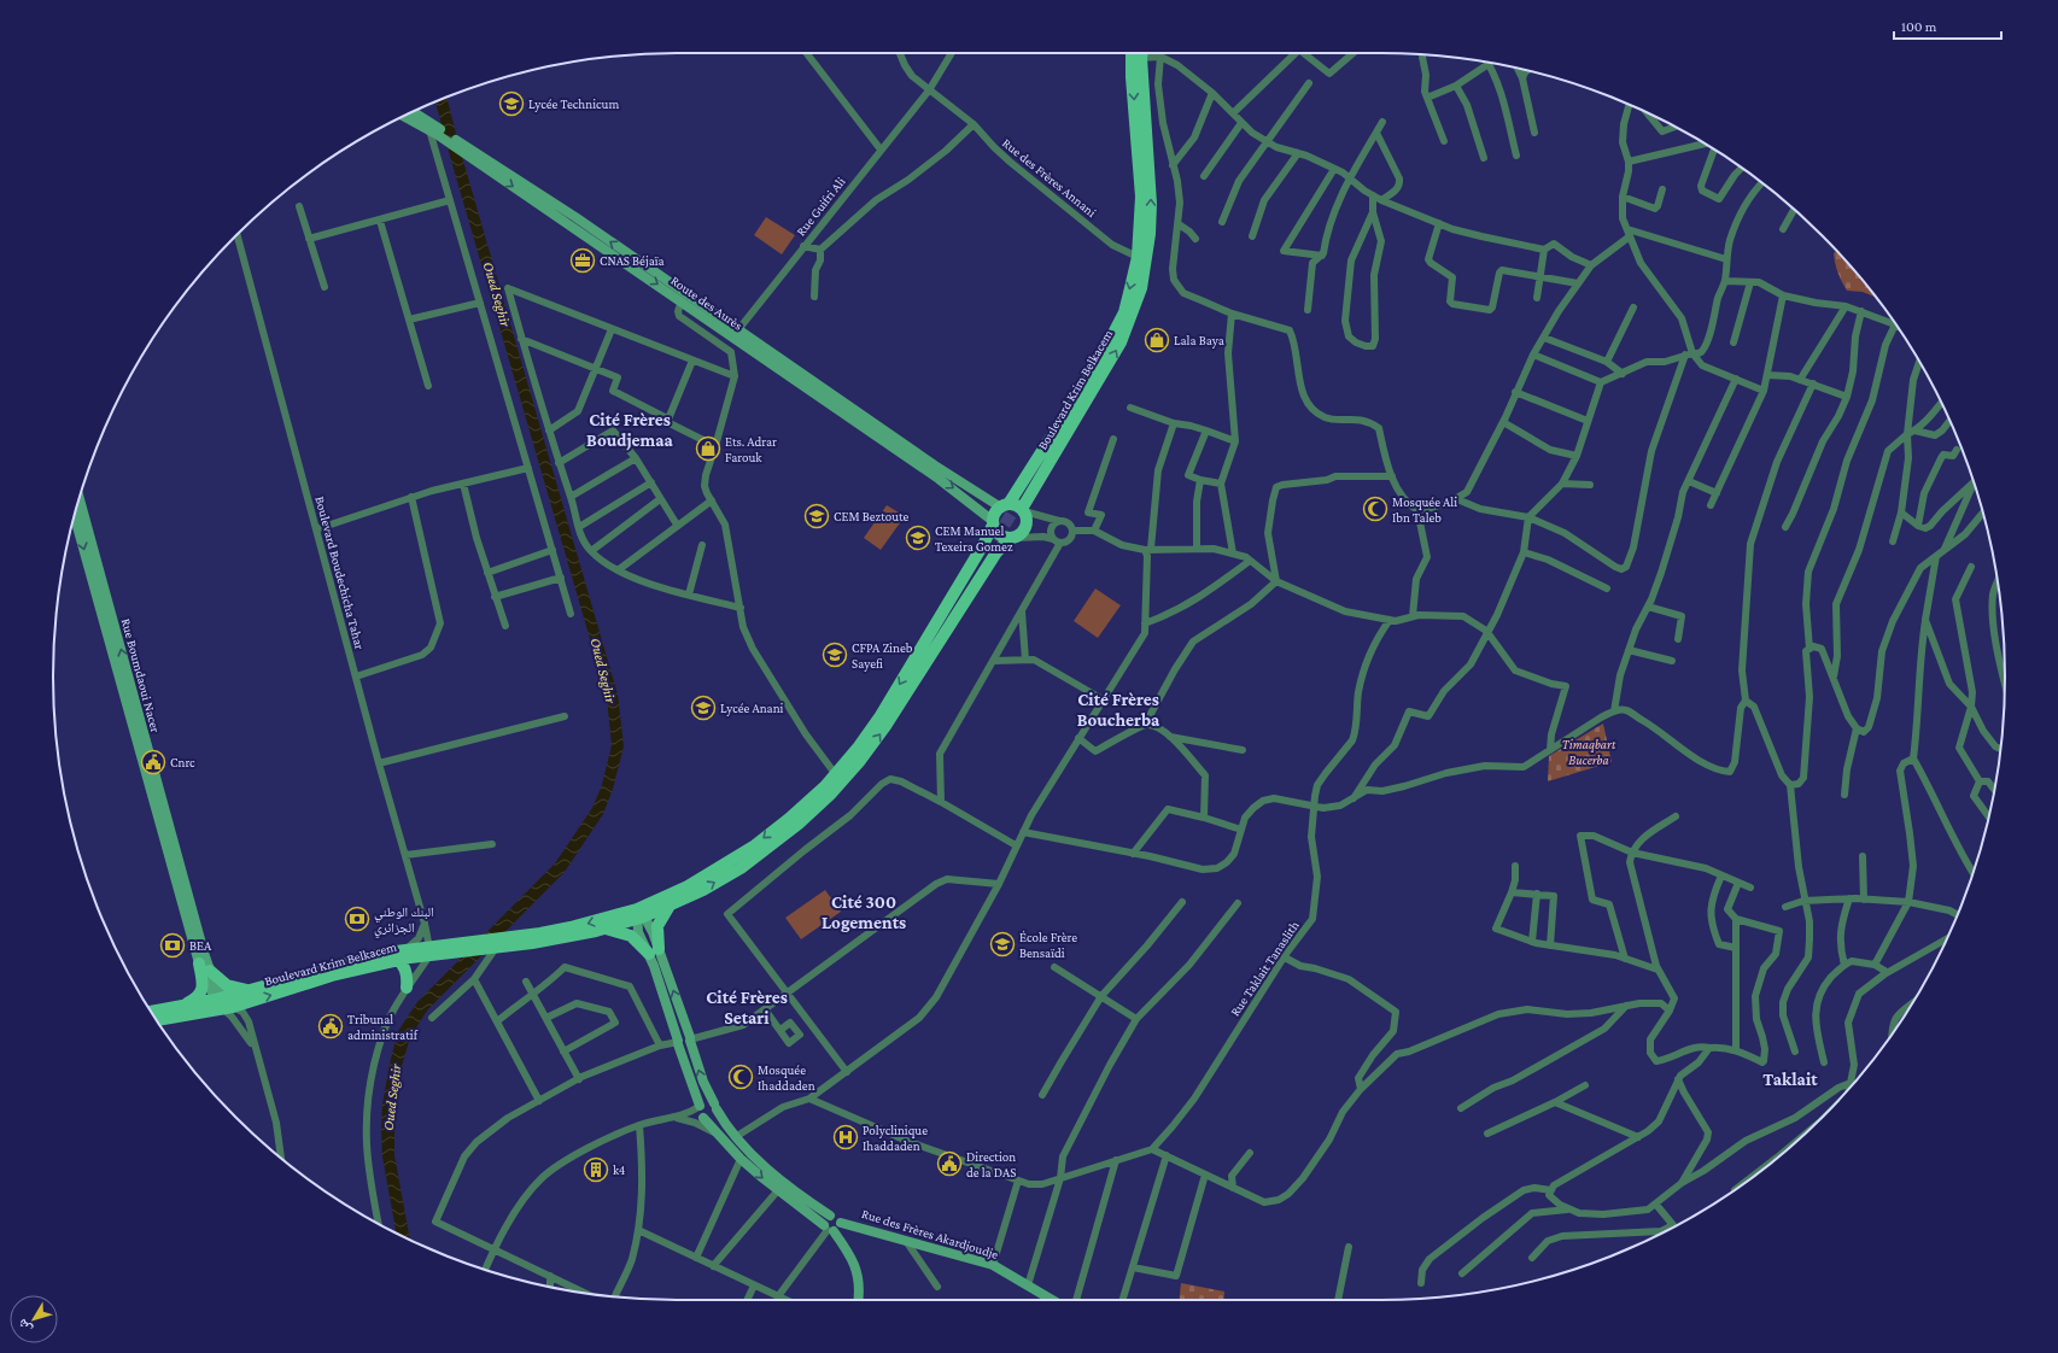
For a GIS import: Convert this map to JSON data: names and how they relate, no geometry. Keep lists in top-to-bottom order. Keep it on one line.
{"streets":{"main road":["Boulevard Krim Belkacem"],"street":["Rue des Frères Annani","Rue Guifri Ali","Route des Aurès","Boulevard Boudechicha Tahar","Rue Boumdaoui Nacer","Rue Taklait Tanaslith","Rue des Frères Akardjoudje"]},"crossings":[["Rue des Frères Annani","Rue Guifri Ali"],["Rue des Frères Annani","Boulevard Krim Belkacem"],["Rue Guifri Ali","Route des Aurès"],["Route des Aurès","Boulevard Krim Belkacem"],["Boulevard Krim Belkacem","Boulevard Boudechicha Tahar"],["Boulevard Krim Belkacem","Rue Boumdaoui Nacer"]],"districts":["Cité Frères Boudjemaa","Cité Frères Boucherba","Cité 300 Logements","Cité Frères Setari","Taklait"],"water":["Oued Seghir"],"parks":["Timaqbart Bucerba"],"places":{"school or university":["Lycée Technicum","CEM Beztoute","CEM Manuel Texeira Gomez","CFPA Zineb Sayefi","Lycée Anani","École Frère Bensaïdi"],"office":["CNAS Béjaïa"],"shop":["Lala Baya","Ets. Adrar Farouk"],"mosque":["Mosquée Ali Ibn Taleb","Mosquée Ihaddaden"],"public building":["Cnrc","Tribunal administratif","Direction de la DAS"],"bank":["البنك الوطني الجزائري","BEA"],"hospital":["Polyclinique Ihaddaden"],"building":["k4"]},"scale_bar":"100 m","north":"bottom left"}
